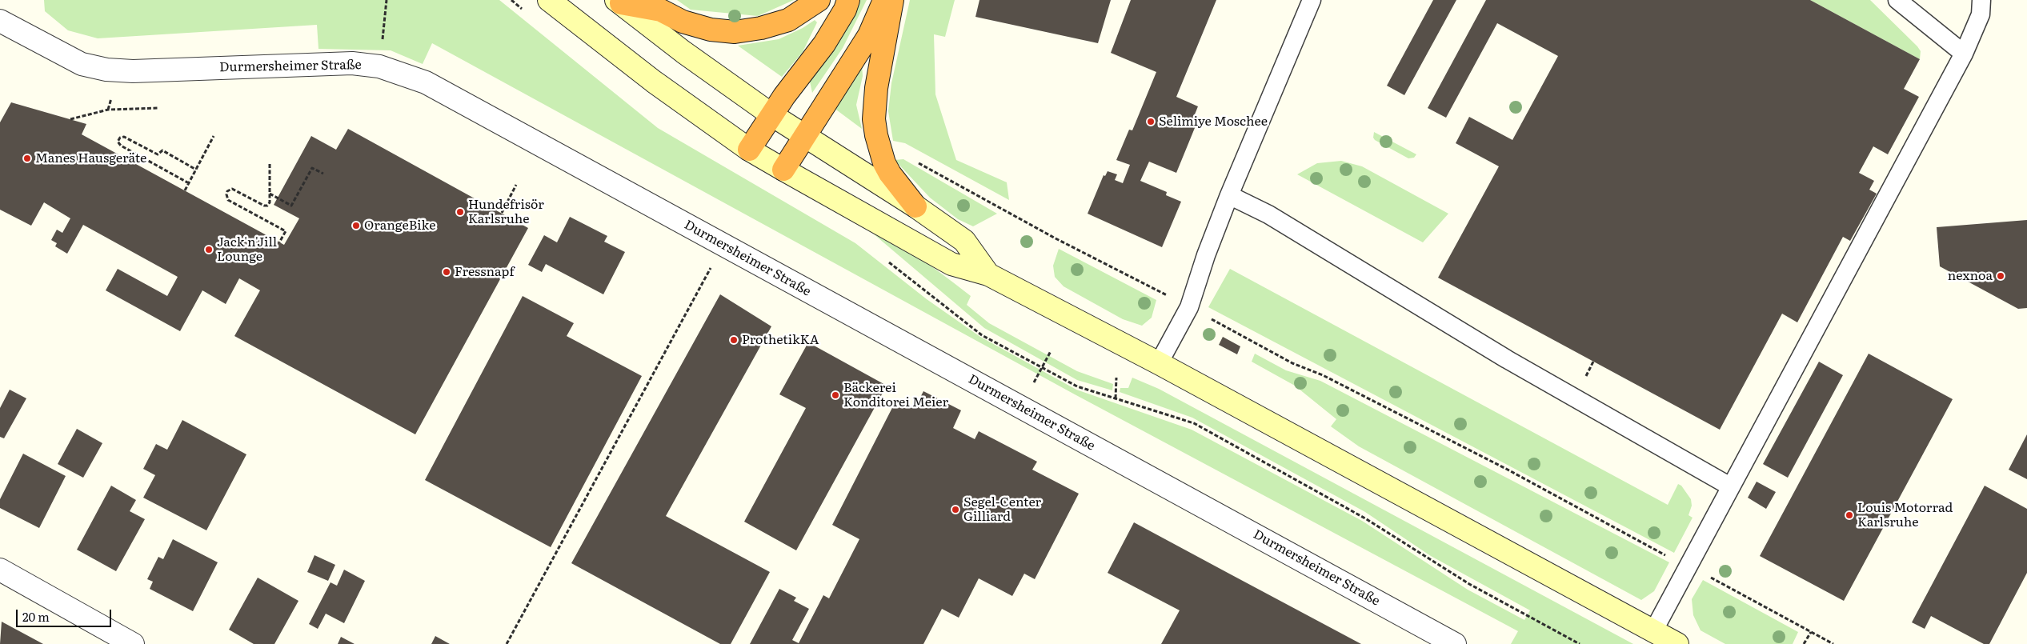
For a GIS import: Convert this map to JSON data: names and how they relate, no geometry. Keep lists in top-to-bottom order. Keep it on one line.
{"streets":{"street":["Durmersheimer Straße"]},"places":["Selimiye Moschee","Manes Hausgeräte","Hundefrisör Karlsruhe","OrangeBike","Jack'n'Jill Lounge","Fressnapf","nexnoa","ProthetikKA","Bäckerei Konditorei Meier","Segel-Center Gilliard","Louis Motorrad Karlsruhe"],"scale_bar":"20 m"}
